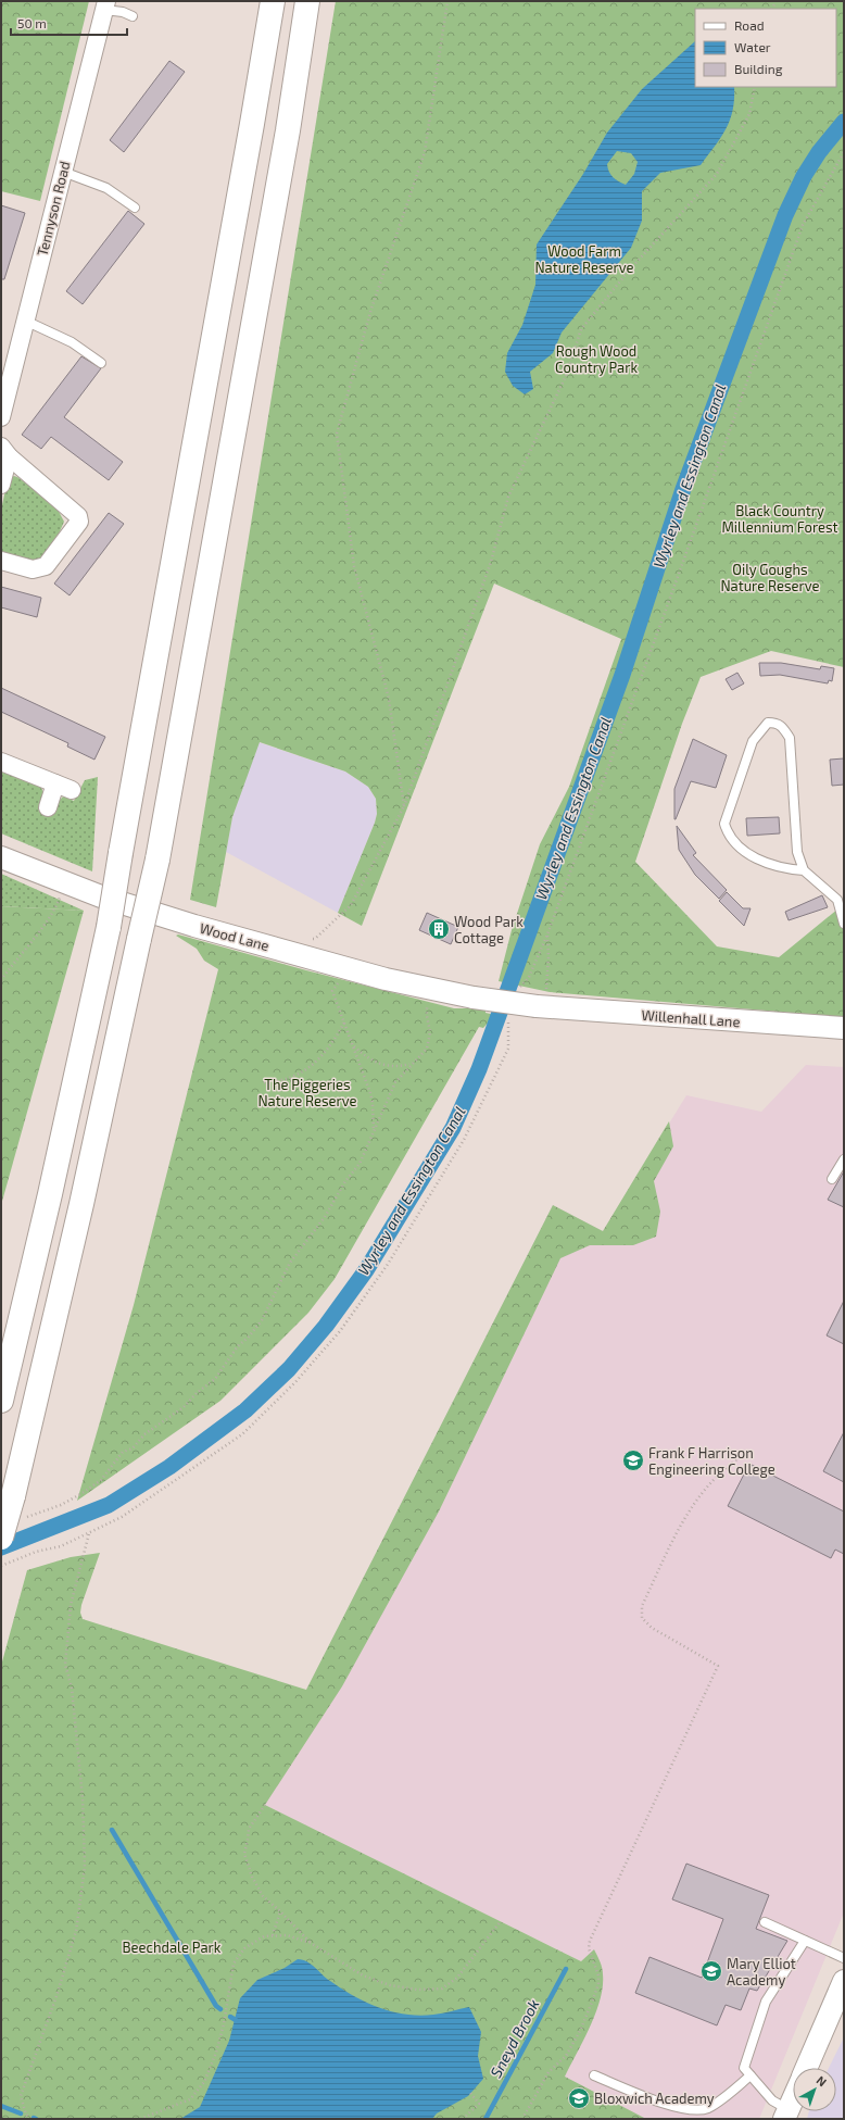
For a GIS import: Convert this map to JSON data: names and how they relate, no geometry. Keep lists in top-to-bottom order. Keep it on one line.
{"streets":{"street":["Tennyson Road","Wood Lane","Willenhall Lane"]},"crossings":[["Wood Lane","Willenhall Lane"]],"water":["Wyrley and Essington Canal","Sneyd Brook"],"parks":["Wood Farm Nature Reserve","Rough Wood Country Park","Black Country Millennium Forest","Oily Goughs Nature Reserve","The Piggeries Nature Reserve","Beechdale Park"],"places":{"building":["Wood Park Cottage"],"school or university":["Frank F Harrison Engineering College","Mary Elliot Academy","Bloxwich Academy"]},"legend":["Road","Water","Building"],"scale_bar":"50 m","north":"top right"}
